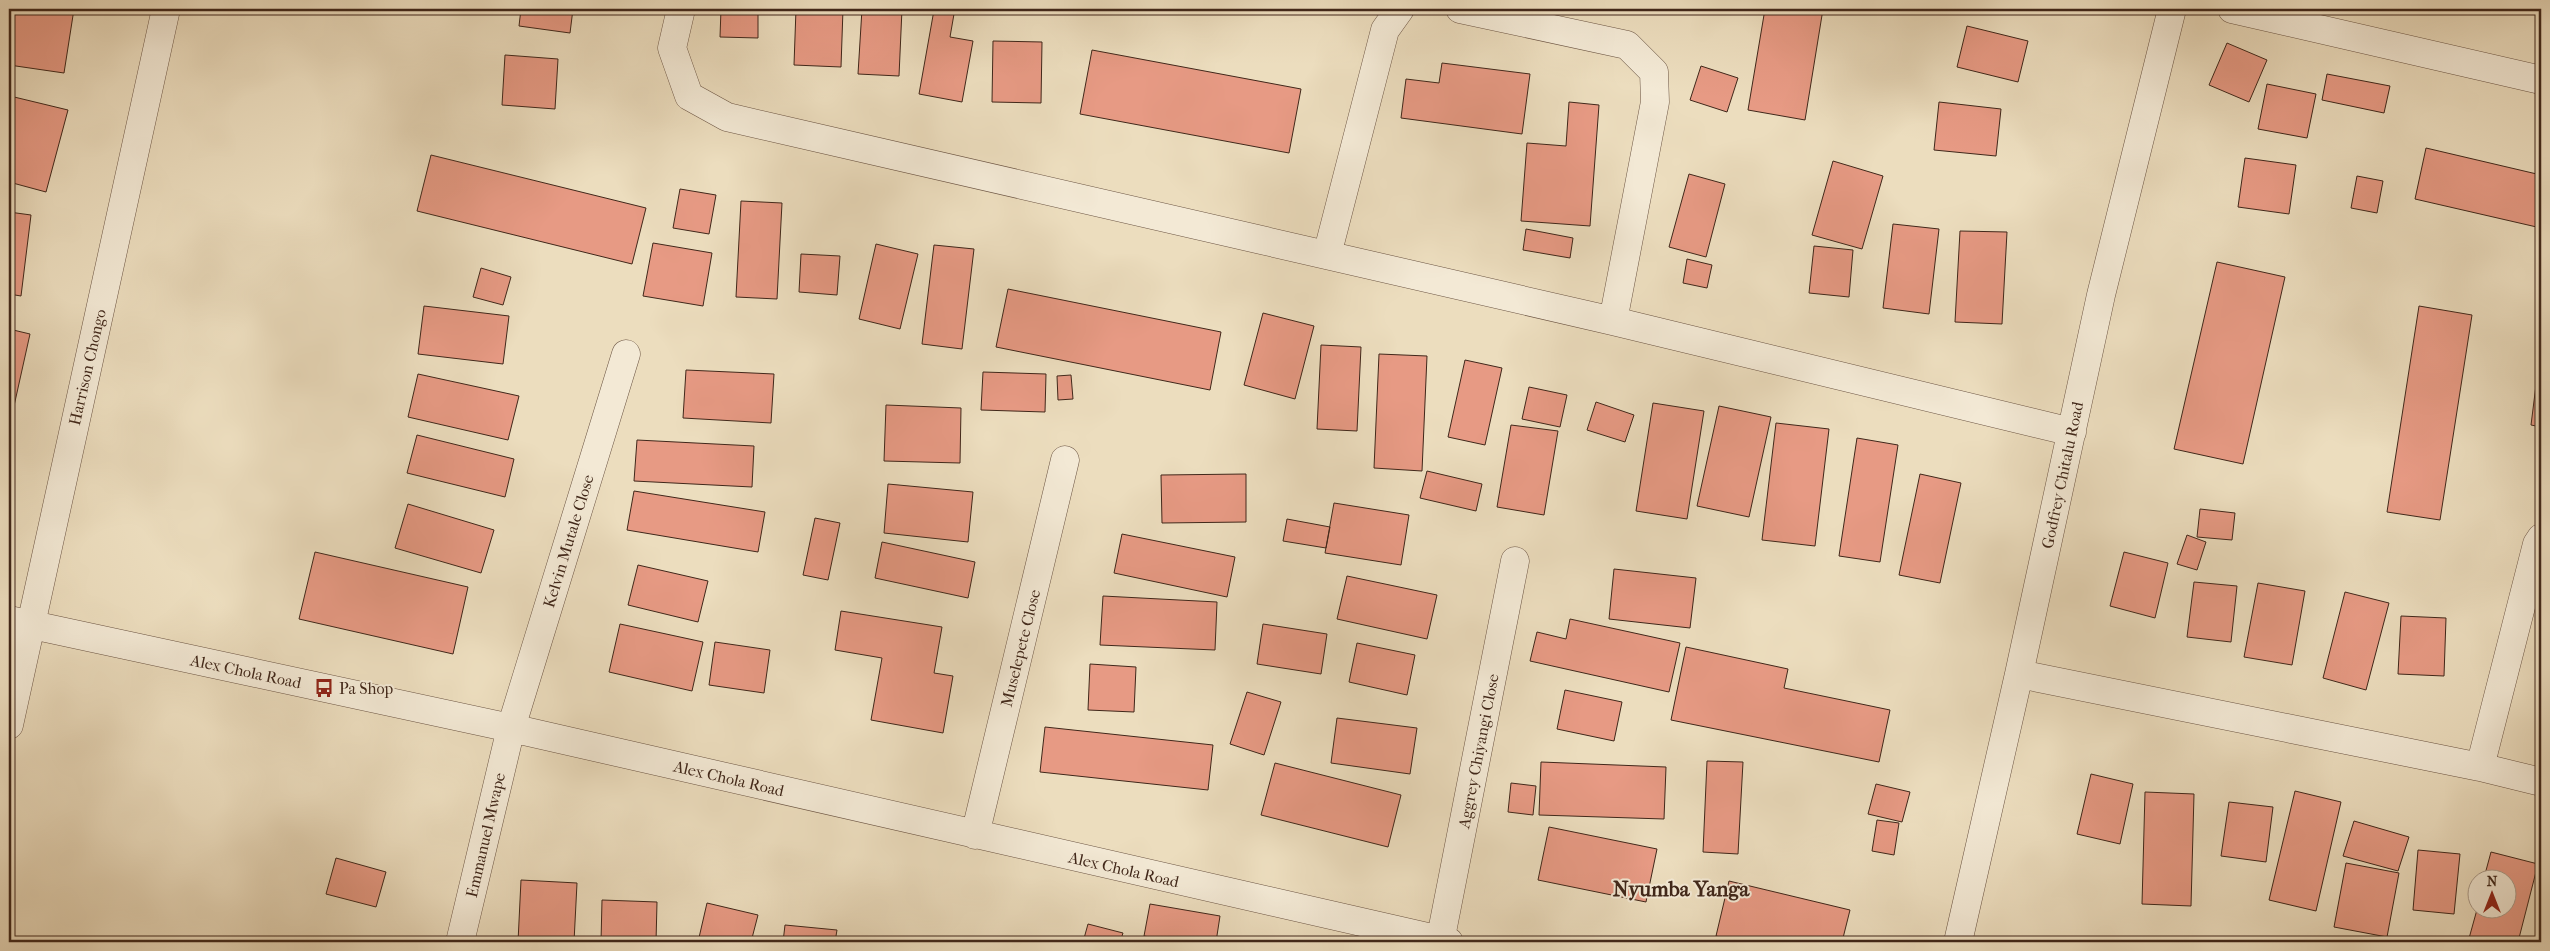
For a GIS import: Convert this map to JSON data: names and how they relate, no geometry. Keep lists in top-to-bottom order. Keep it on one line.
{"streets":{"street":["Harrison Chongo","Godfrey Chitalu Road","Kelvin Mutale Close","Muselepete Close","Alex Chola Road","Aggrey Chiyangi Close","Emmanuel Mwape"]},"crossings":[["Harrison Chongo","Alex Chola Road"],["Kelvin Mutale Close","Alex Chola Road"],["Kelvin Mutale Close","Emmanuel Mwape"],["Muselepete Close","Alex Chola Road"],["Alex Chola Road","Aggrey Chiyangi Close"],["Alex Chola Road","Emmanuel Mwape"]],"districts":["Nyumba Yanga"],"places":{"bus stop":["Pa Shop"]},"north":"top"}
